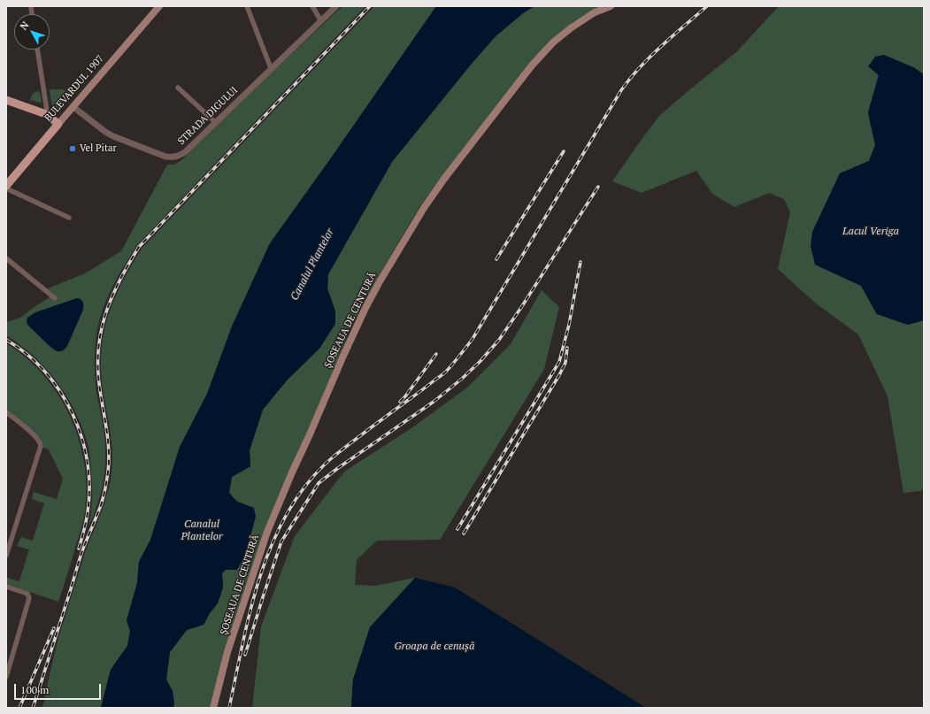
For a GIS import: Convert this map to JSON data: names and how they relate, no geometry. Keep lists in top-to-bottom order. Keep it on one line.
{"streets":{"main road":["BULEVARDUL 1907","ȘOSEAUA DE CENTURĂ"],"street":["STRADA DIGULUI"]},"crossings":[["BULEVARDUL 1907","STRADA DIGULUI"]],"water":["Lacul Veriga","Canalul Plantelor","Groapa de cenușă"],"places":["Vel Pitar"],"scale_bar":"100 m","north":"top left"}
